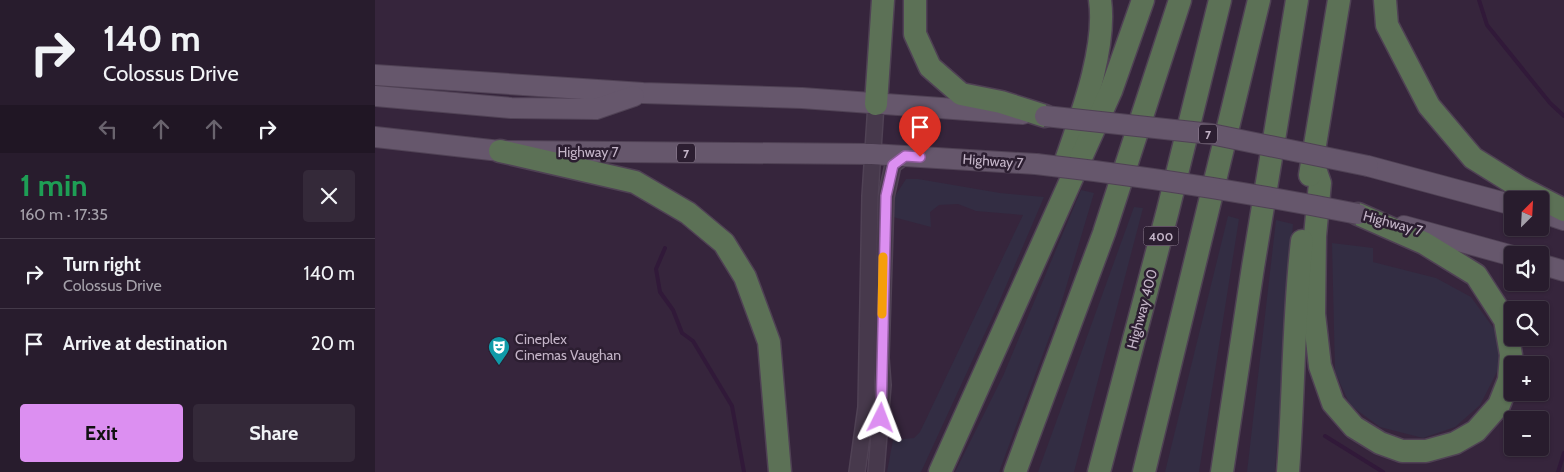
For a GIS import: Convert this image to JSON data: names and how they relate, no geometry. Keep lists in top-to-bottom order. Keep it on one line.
{"streets":{"highway":["400","Highway 400"],"main road":["7","Highway 7"]},"places":{"theatre":["Cineplex Cinemas Vaughan"]},"north":"top right","page":{"turn":["140 m","Colossus Drive"],"heading":["1 min","160 m · 17:35"],"map_buttons":["+","−"],"list":[{"name":"Turn right","note":"Colossus Drive","value":"140 m"},{"name":"Arrive at destination","value":"20 m"}],"buttons":["Exit","Share"]}}
